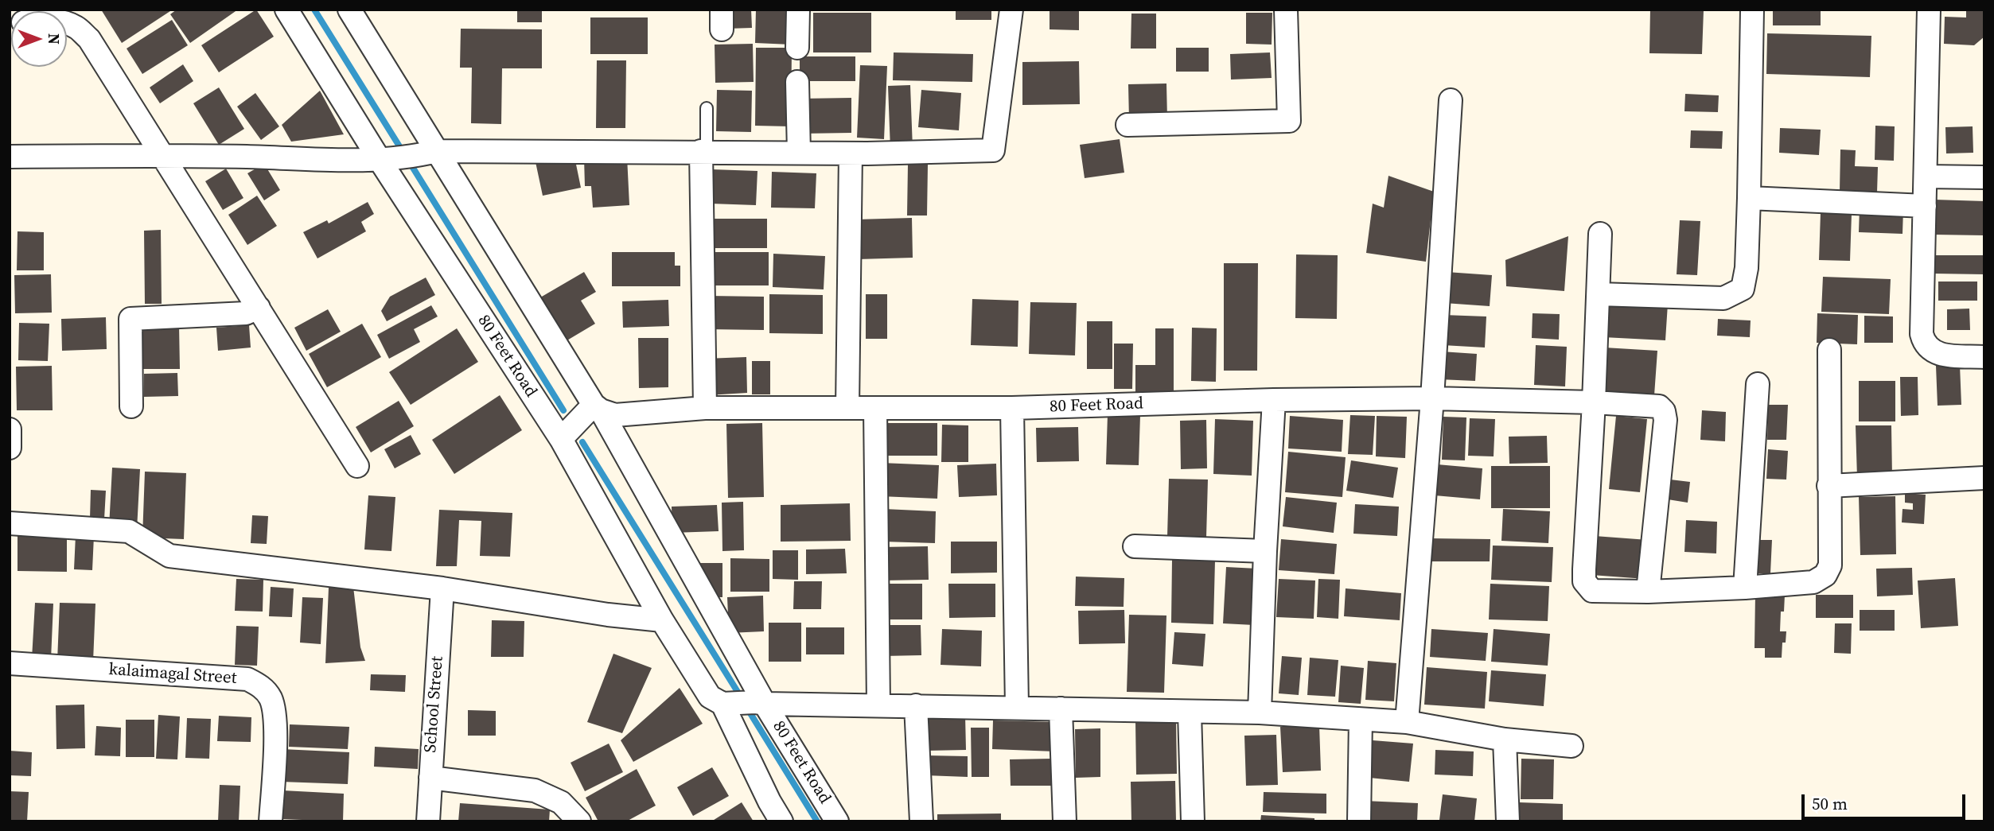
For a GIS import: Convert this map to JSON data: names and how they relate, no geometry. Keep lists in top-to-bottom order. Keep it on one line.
{"streets":{"street":["80 Feet Road","kalaimagal Street","School Street"]},"scale_bar":"50 m","north":"right"}
